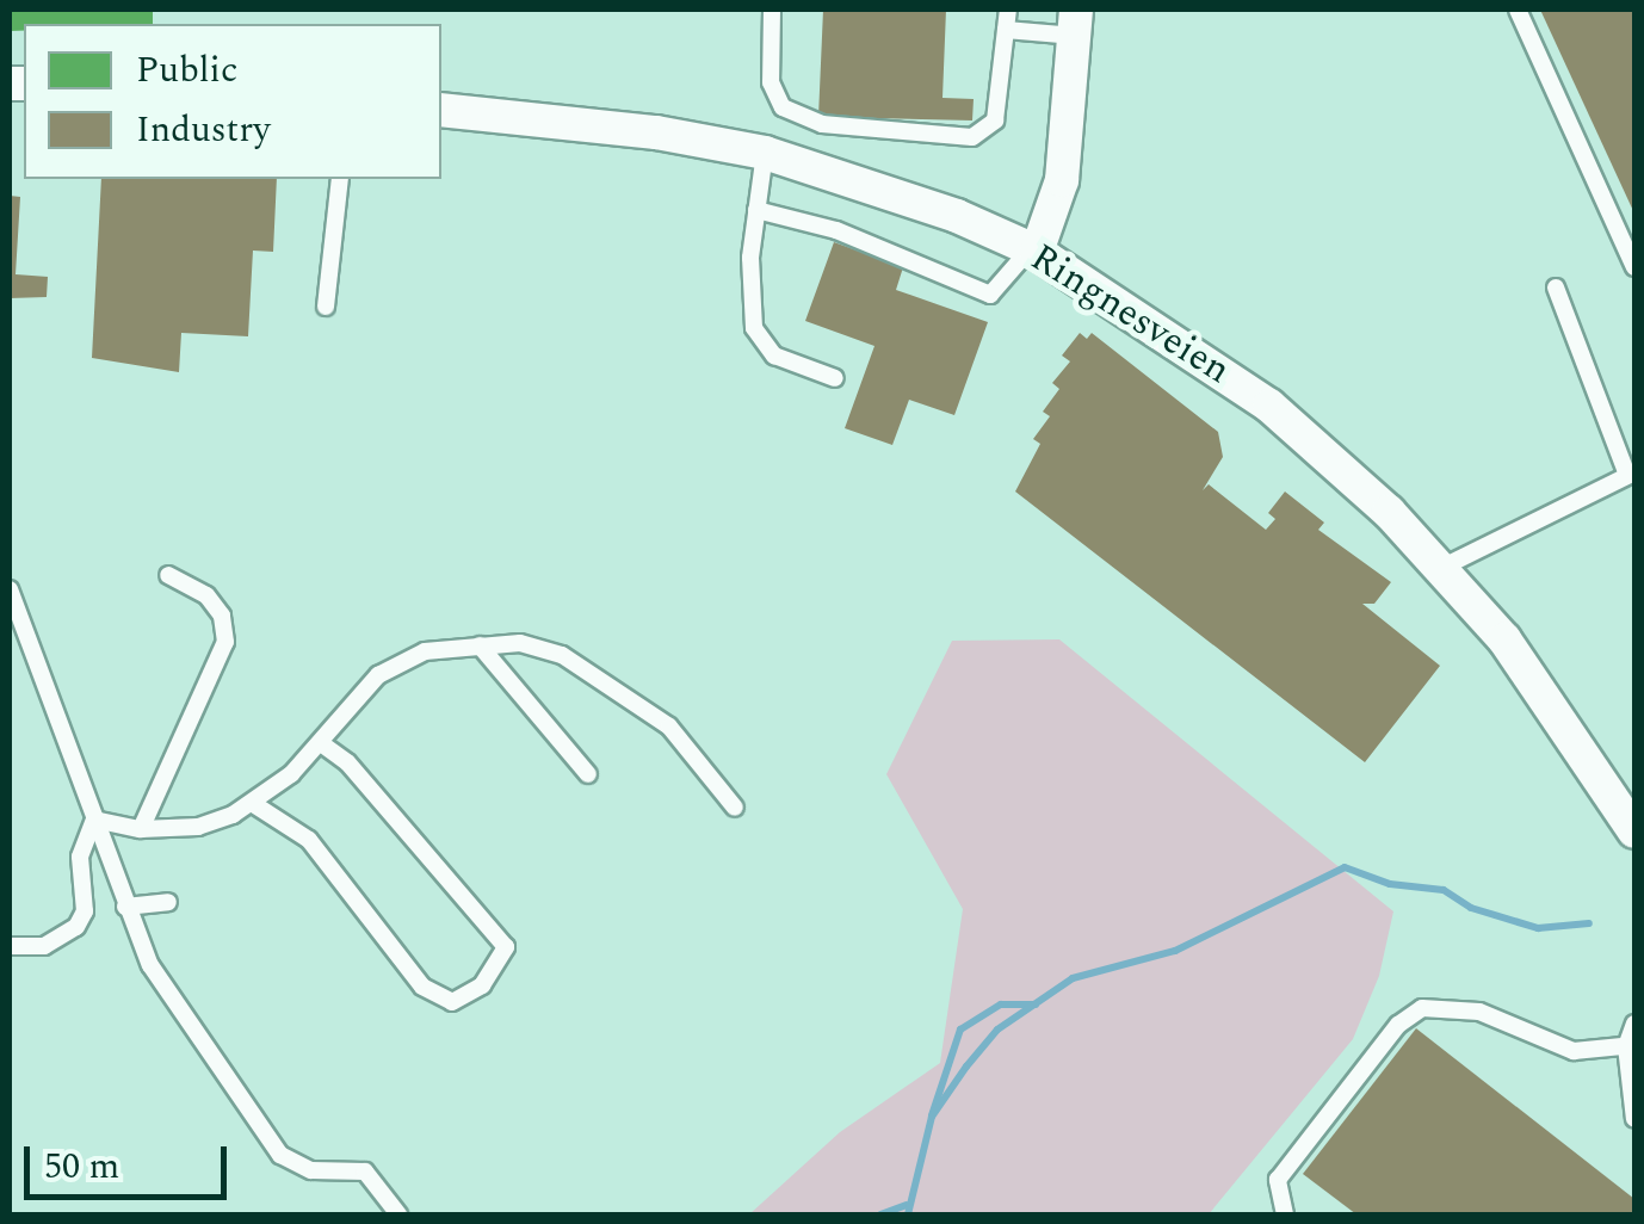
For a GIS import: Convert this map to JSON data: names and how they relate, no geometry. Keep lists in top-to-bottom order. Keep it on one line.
{"streets":{"street":["Ringnesveien"]},"legend":["Public","Industry"],"scale_bar":"50 m"}
